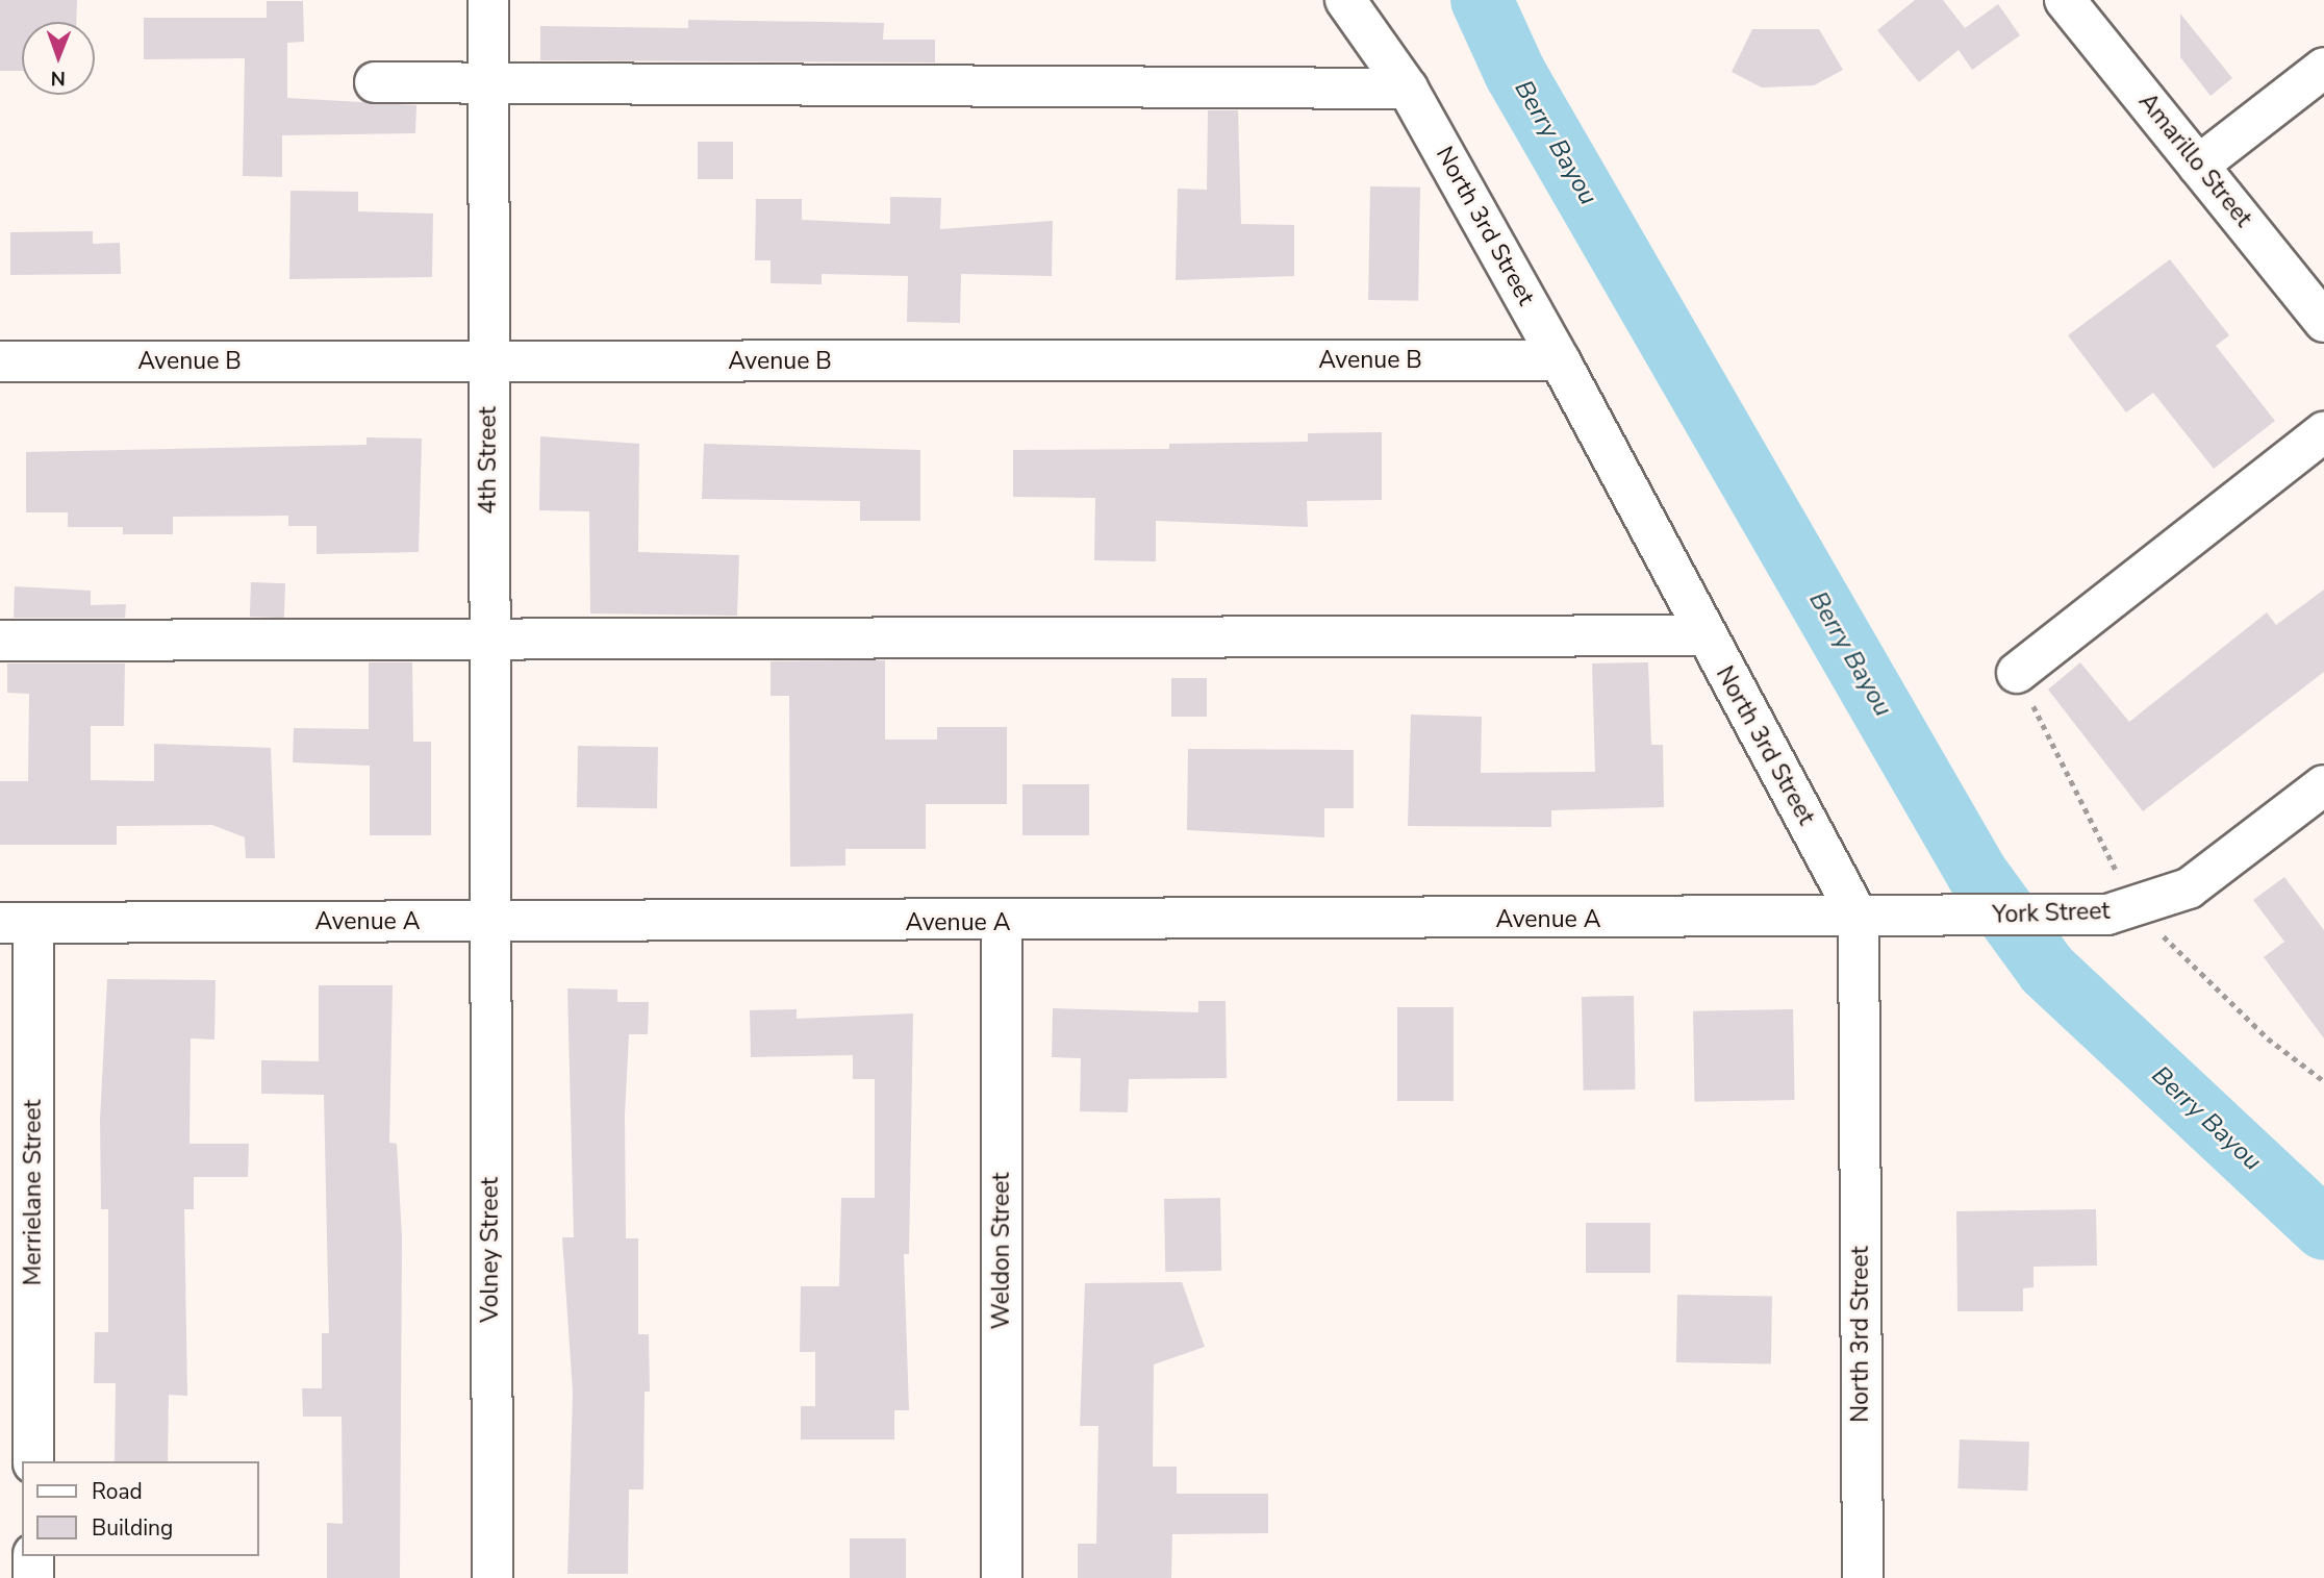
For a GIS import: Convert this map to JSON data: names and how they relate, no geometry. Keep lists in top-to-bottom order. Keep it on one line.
{"streets":{"street":["Amarillo Street","North 3rd Street","Avenue B","4th Street","York Street","Avenue A","Merrielane Street","Volney Street","Weldon Street"]},"crossings":[["North 3rd Street","Avenue B"],["North 3rd Street","Avenue A"],["Avenue B","4th Street"],["4th Street","Avenue A"],["4th Street","Volney Street"],["York Street","Avenue A"],["Avenue A","Merrielane Street"],["Avenue A","Volney Street"],["Avenue A","Weldon Street"]],"water":["Berry Bayou"],"legend":["Road","Building"],"north":"bottom"}
